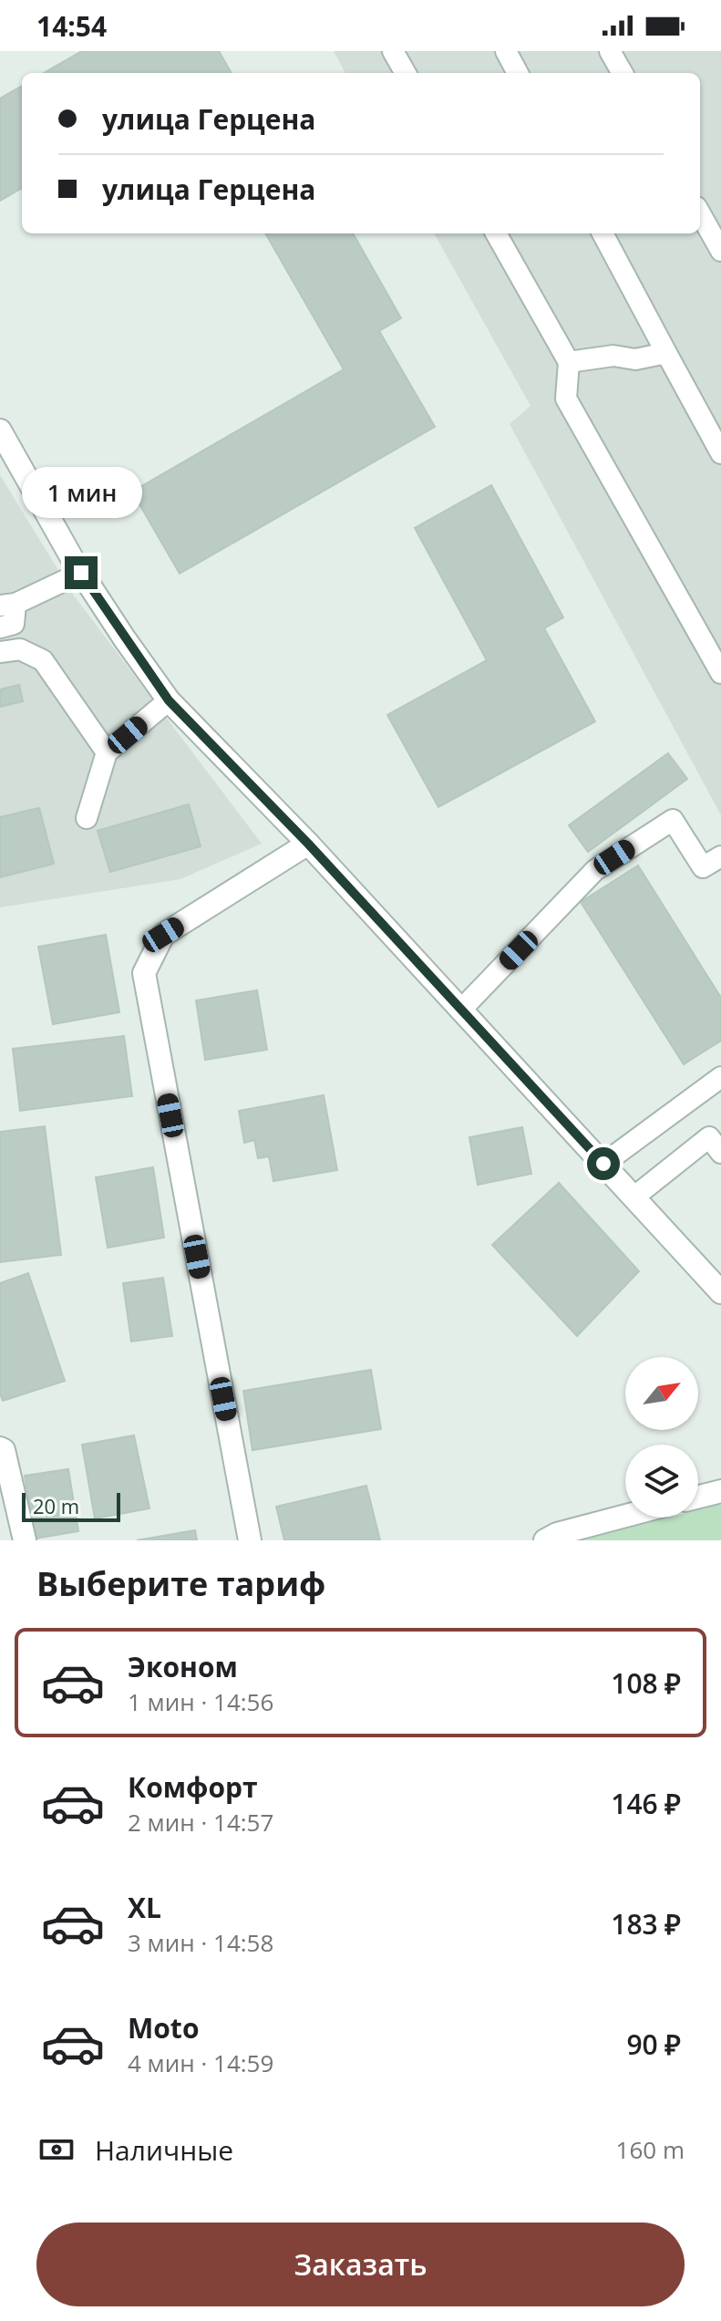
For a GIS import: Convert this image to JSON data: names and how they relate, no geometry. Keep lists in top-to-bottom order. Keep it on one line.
{"scale_bar":"20 m","north":"top right","page":{"status":"14:54","banner":["улица Герцена","улица Герцена"],"bubble":"1 мин","scale":"20 m","heading":"Выберите тариф","list":[{"name":"Эконом","note":"1 мин · 14:56","value":"108 ₽"},{"name":"Комфорт","note":"2 мин · 14:57","value":"146 ₽"},{"name":"XL","note":"3 мин · 14:58","value":"183 ₽"},{"name":"Moto","note":"4 мин · 14:59","value":"90 ₽"}],"pay":["Наличные","160 m"],"buttons":"Заказать"}}
